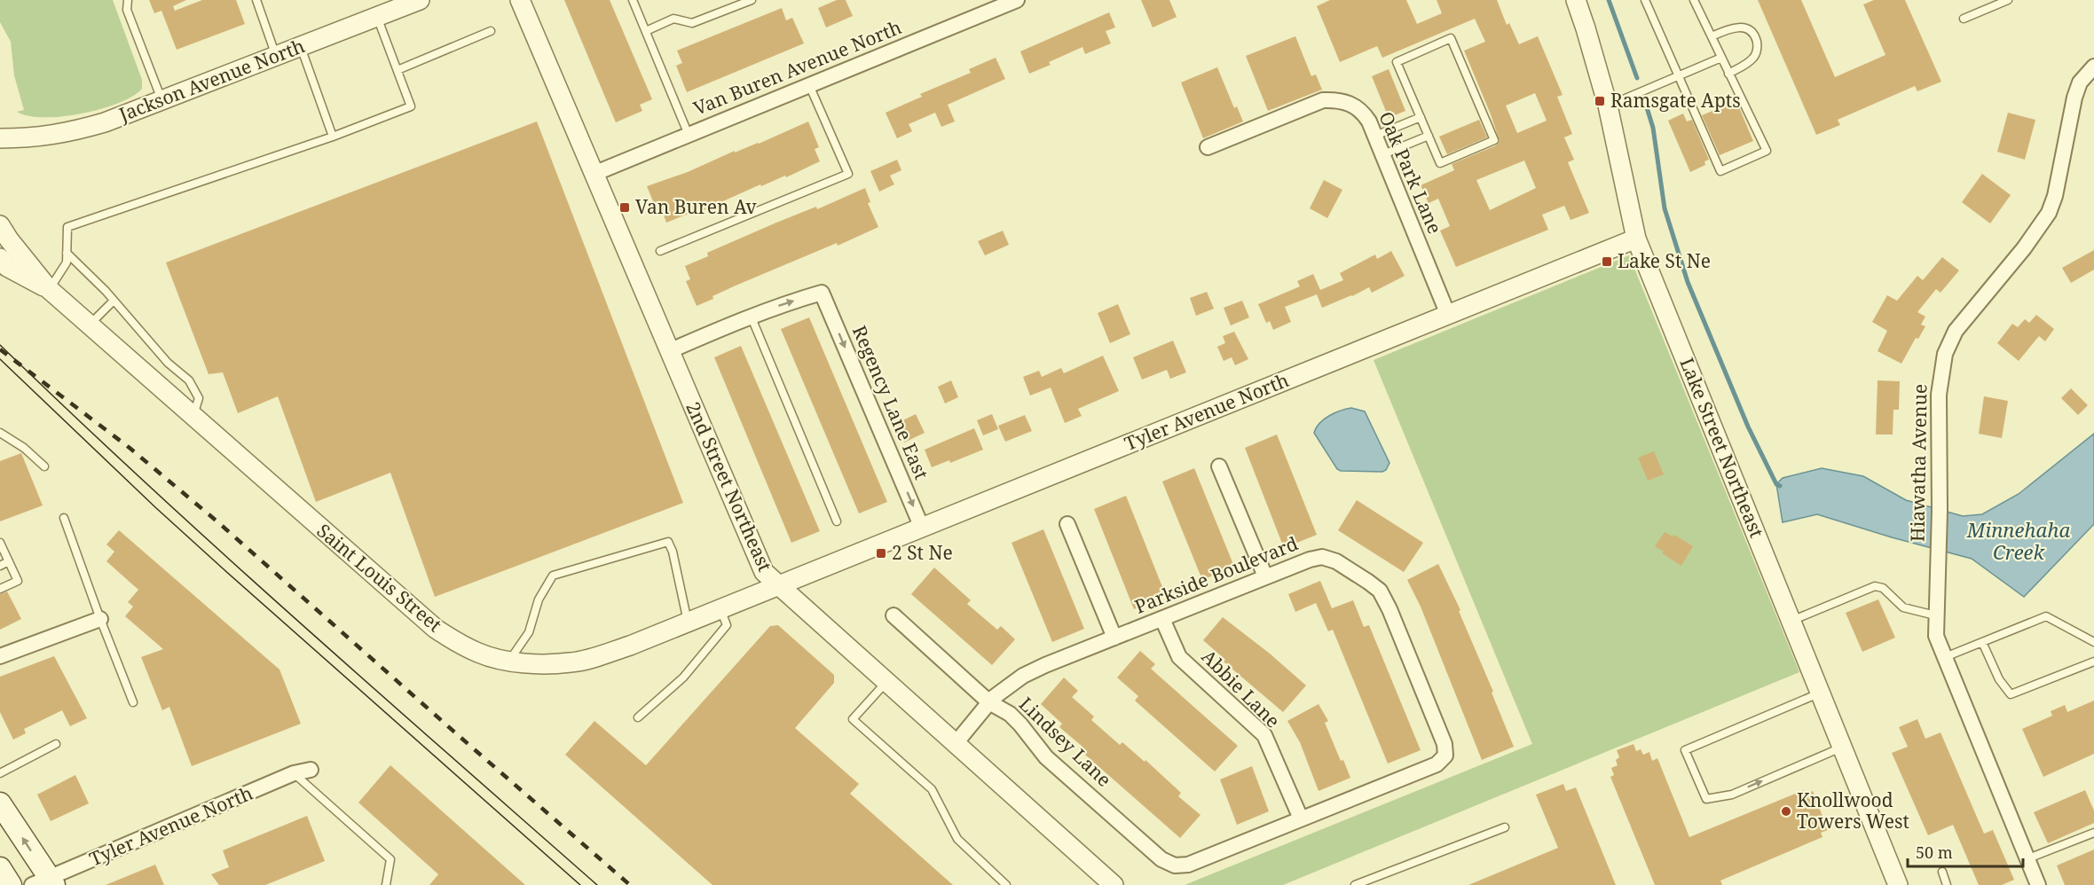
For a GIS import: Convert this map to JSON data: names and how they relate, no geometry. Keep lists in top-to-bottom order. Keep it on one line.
{"streets":{"street":["Van Buren Avenue North","Jackson Avenue North","Oak Park Lane","Regency Lane East","Tyler Avenue North","Lake Street Northeast","Hiawatha Avenue","2nd Street Northeast","Parkside Boulevard","Saint Louis Street","Abbie Lane","Lindsey Lane"]},"crossings":[["Van Buren Avenue North","2nd Street Northeast"],["Oak Park Lane","Tyler Avenue North"],["Regency Lane East","Tyler Avenue North"],["Tyler Avenue North","Lake Street Northeast"],["Tyler Avenue North","2nd Street Northeast"],["Tyler Avenue North","Saint Louis Street"],["2nd Street Northeast","Parkside Boulevard"],["2nd Street Northeast","Saint Louis Street"],["Parkside Boulevard","Abbie Lane"],["Parkside Boulevard","Lindsey Lane"]],"one_way":["Regency Lane East"],"water":["Minnehaha Creek"],"places":{"transit":["Ramsgate Apts","Van Buren Av","Lake St Ne","2 St Ne"],"other":["Knollwood Towers West"]},"scale_bar":"50 m"}
